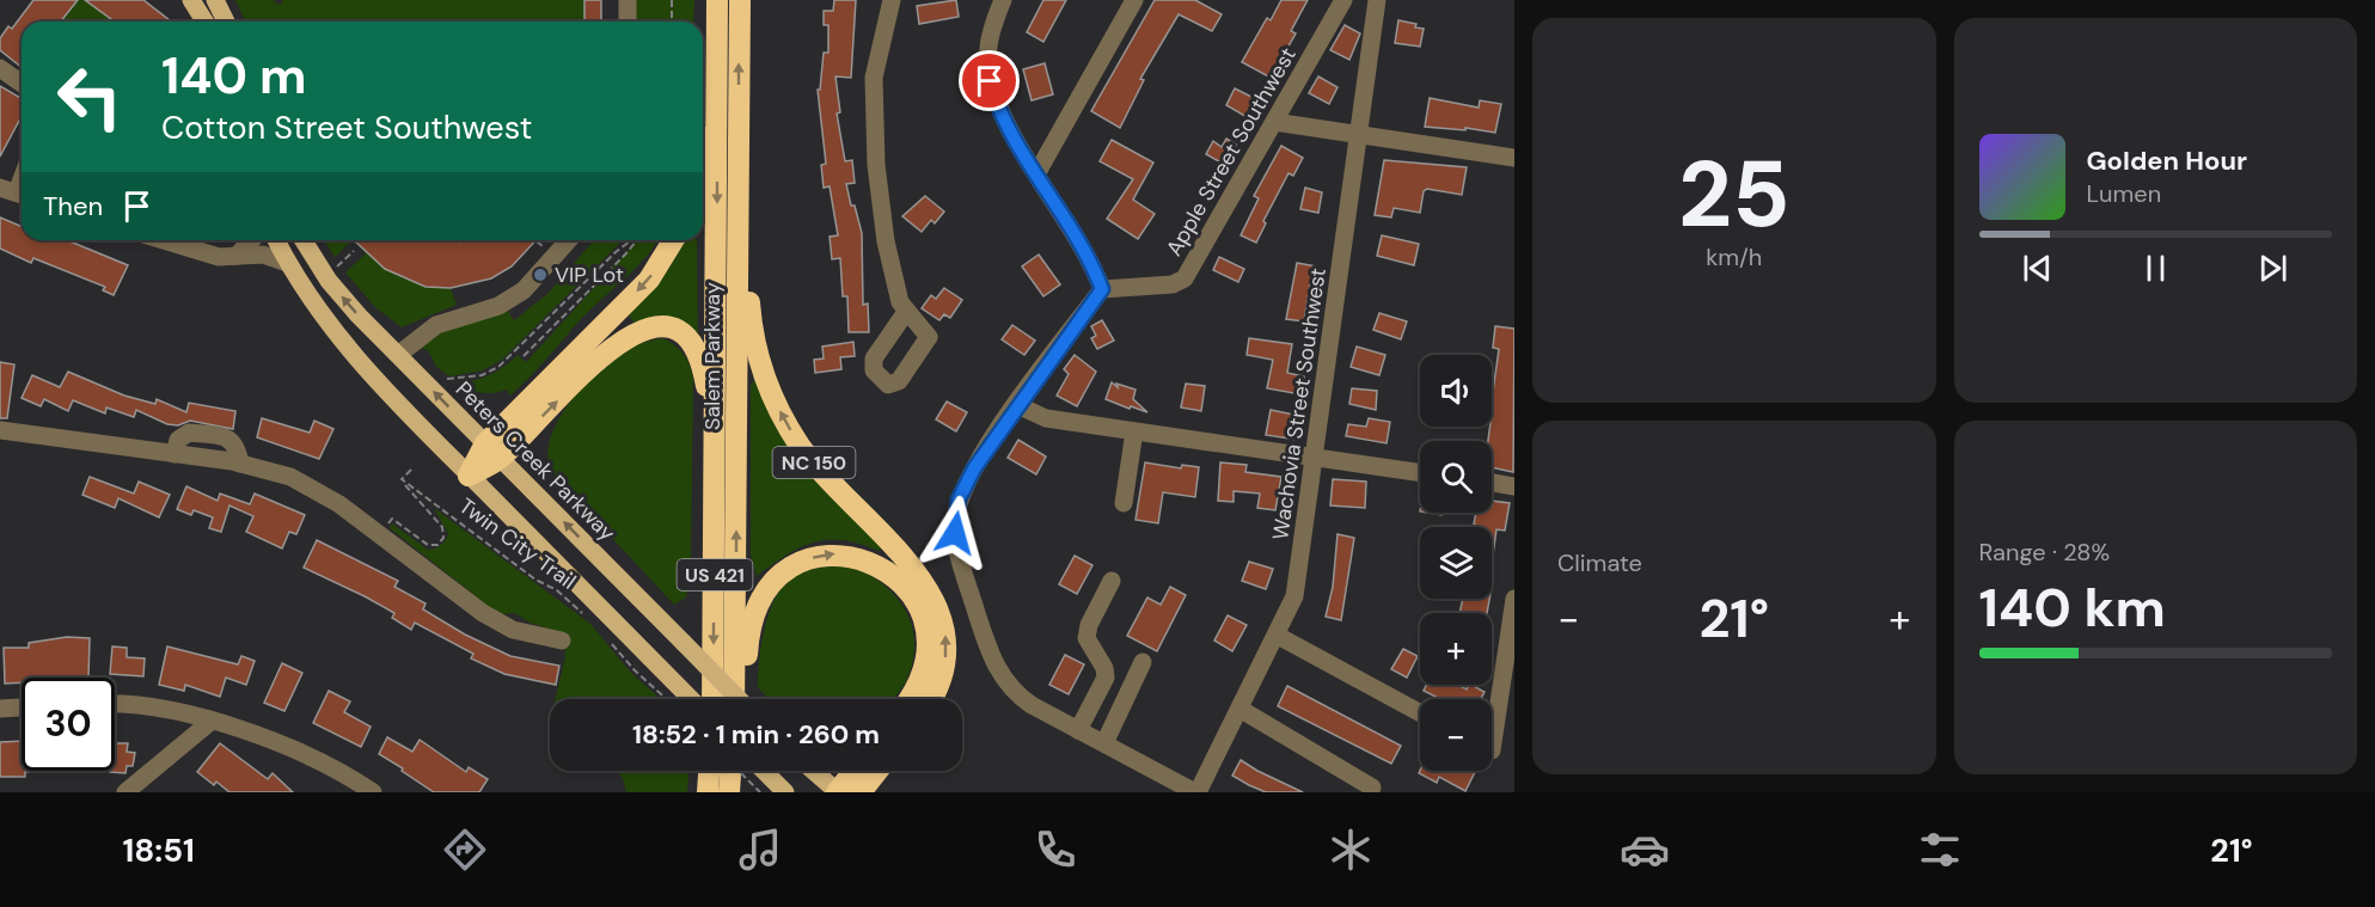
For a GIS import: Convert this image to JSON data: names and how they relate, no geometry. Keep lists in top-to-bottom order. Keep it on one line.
{"streets":{"highway":["Salem Parkway","NC 150","US 421"],"main road":["Peters Creek Parkway"],"street":["Apple Street Southwest","Wachovia Street Southwest"],"path":["Twin City Trail"]},"crossings":[["Salem Parkway","NC 150"]],"places":["VIP Lot"],"page":{"tile":[["25","km/h"],"Climate",["Range · 28%","140 km"]],"turn":["140 m","Cotton Street Southwest"],"song":["Golden Hour","Lumen"],"then":"Then","map_buttons":["+","−"],"heat":["−","21°","+"],"limit":"30","trip":"18:52 · 1 min · 260 m","tabs":["18:51","21°"]}}
